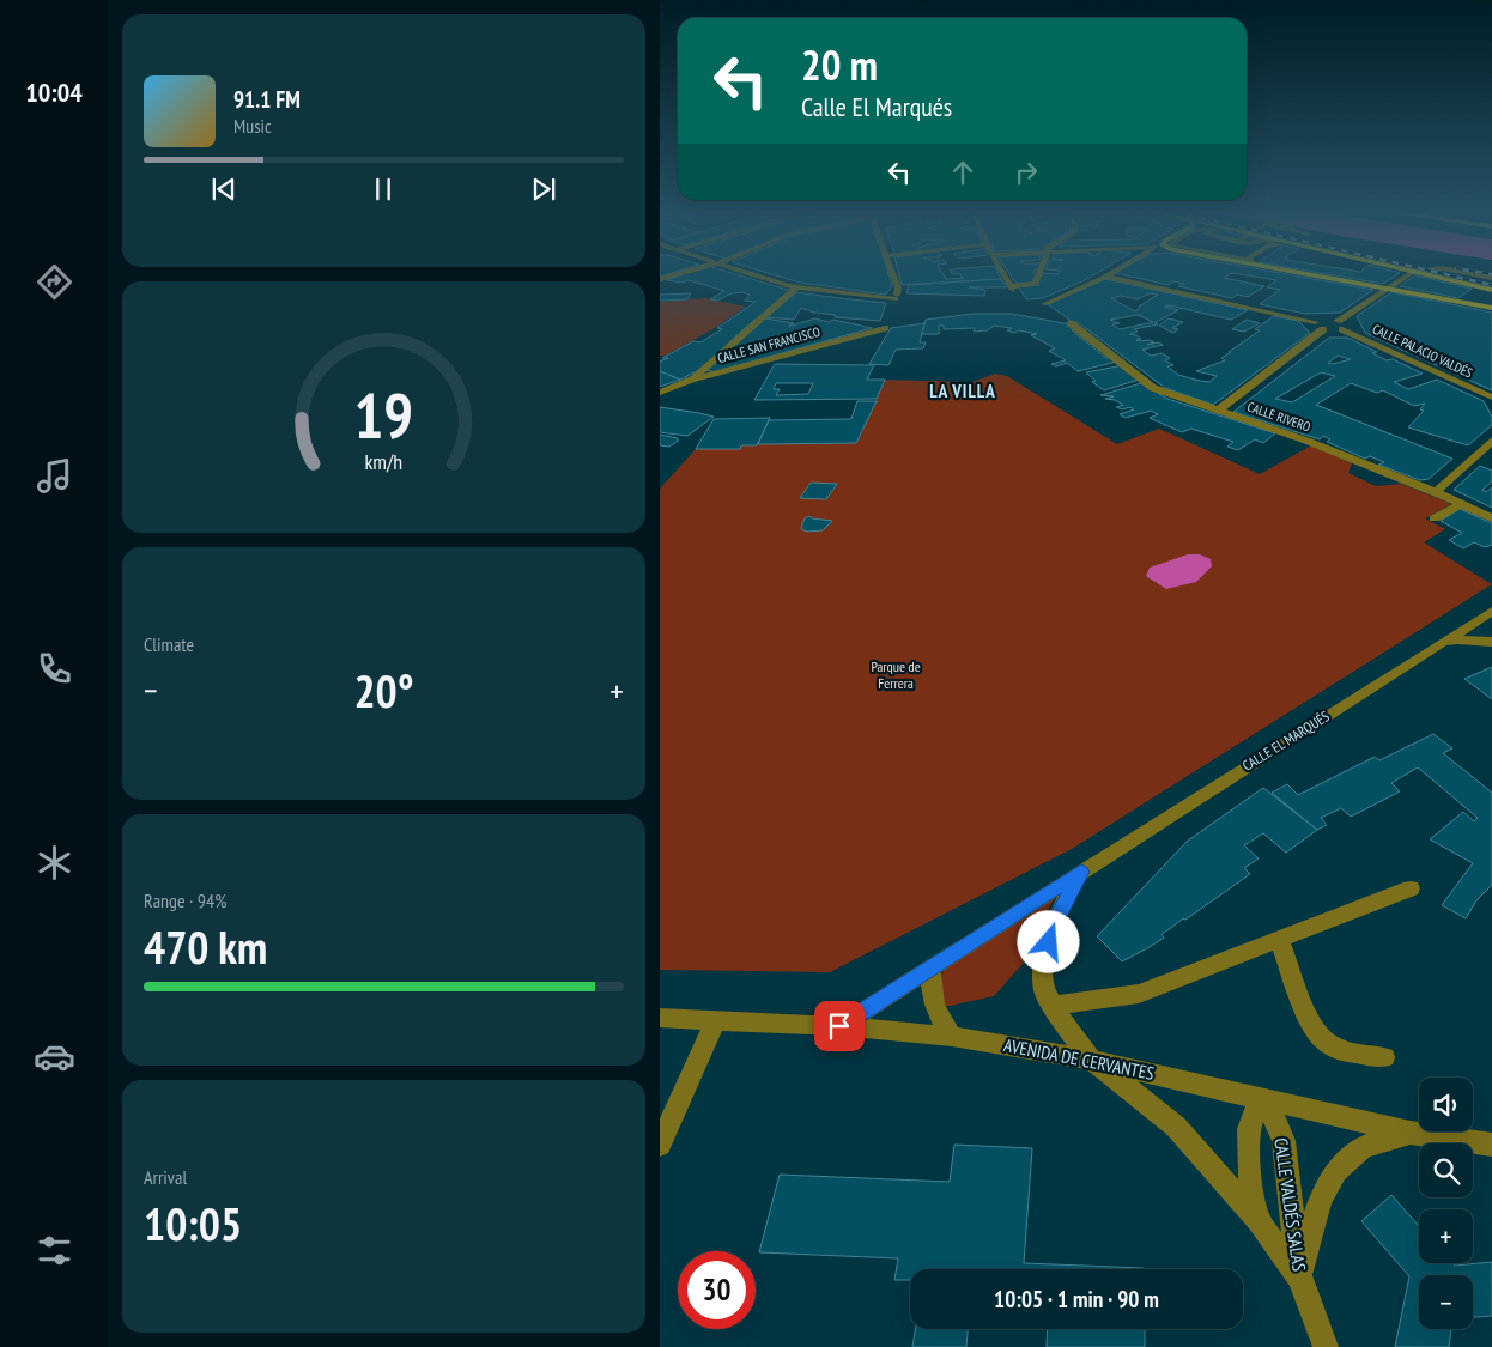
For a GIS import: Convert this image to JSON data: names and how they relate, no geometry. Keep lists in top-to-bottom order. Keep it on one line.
{"streets":{"street":["CALLE SAN FRANCISCO","CALLE PALACIO VALDÉS","CALLE RIVERO","CALLE EL MARQUÉS","AVENIDA DE CERVANTES","CALLE VALDÉS SALAS"]},"crossings":[["CALLE EL MARQUÉS","AVENIDA DE CERVANTES"],["AVENIDA DE CERVANTES","CALLE VALDÉS SALAS"]],"districts":["LA VILLA"],"parks":["Parque de Ferrera"],"page":{"tabs":"10:04","turn":["20 m","Calle El Marqués"],"song":["91.1 FM","Music"],"tile":["Climate",["Range · 94%","470 km"],["Arrival","10:05"]],"heat":["−","20°","+"],"map_buttons":["+","−"],"limit":"30","trip":"10:05 · 1 min · 90 m","gauge":["19","km/h"]}}
